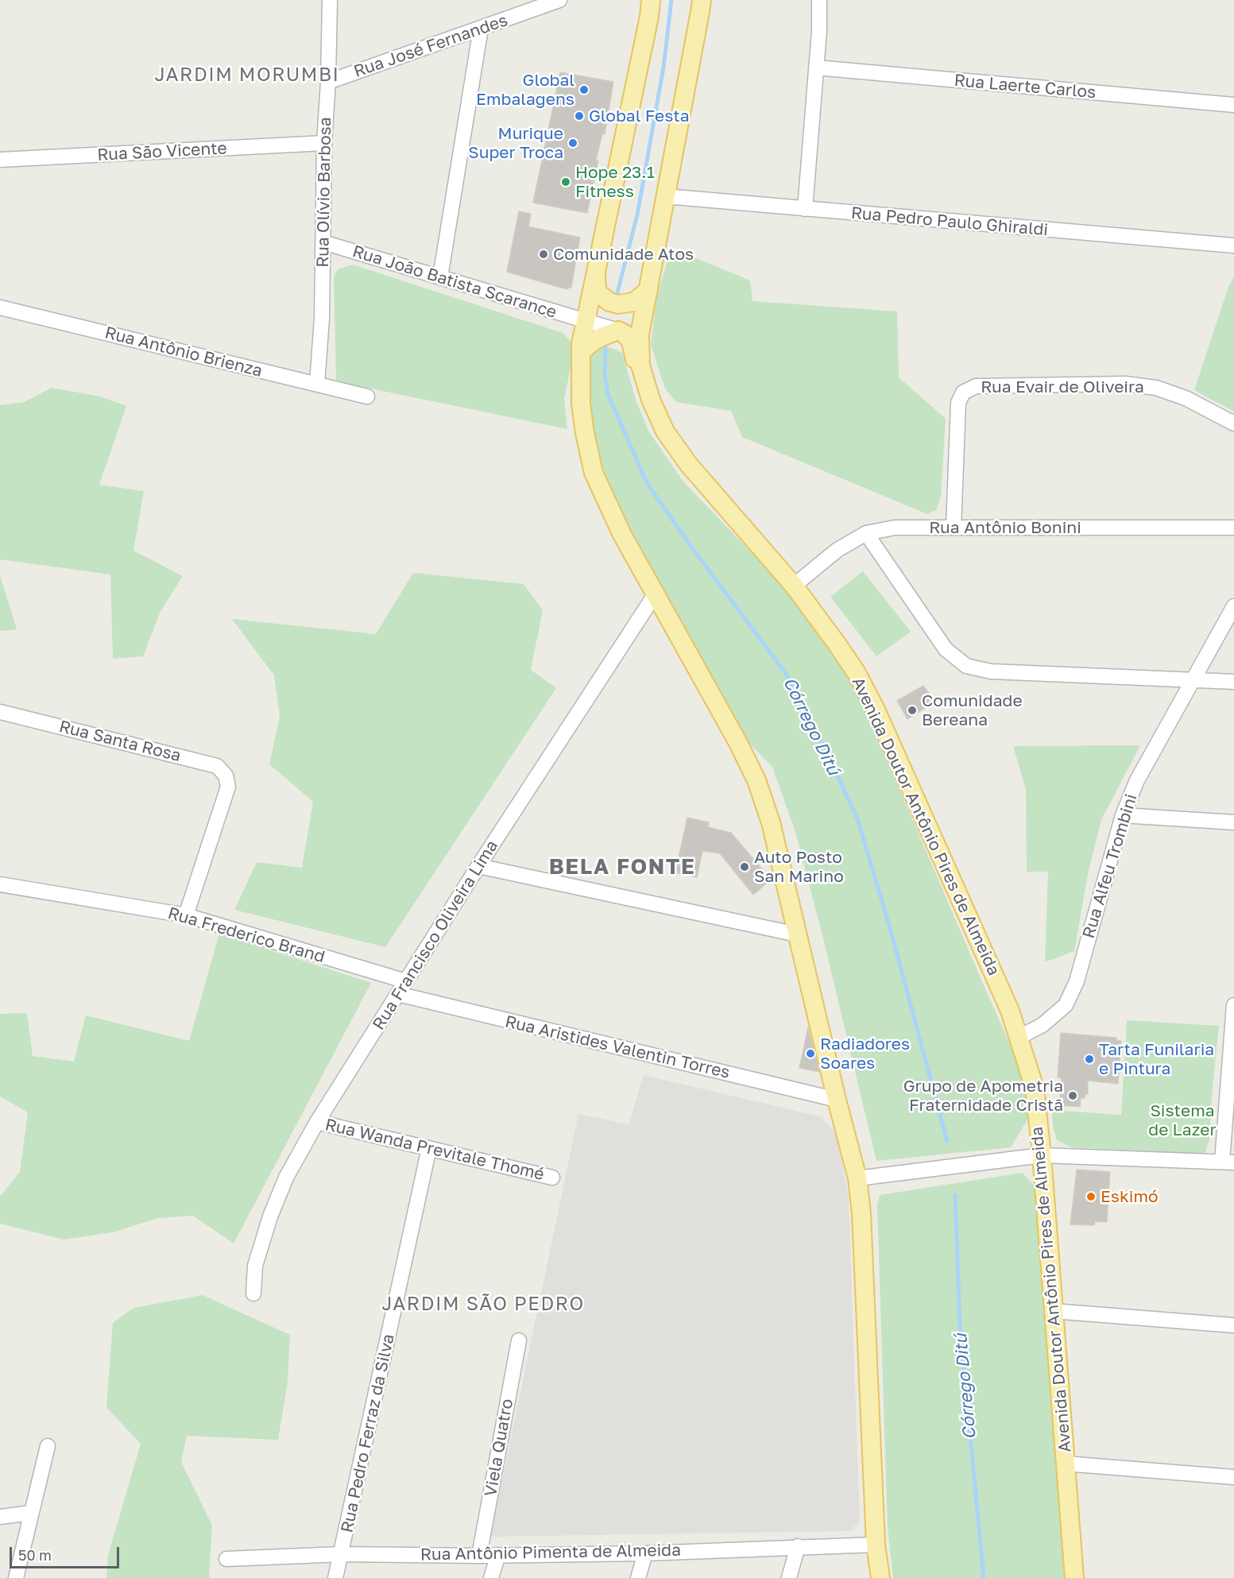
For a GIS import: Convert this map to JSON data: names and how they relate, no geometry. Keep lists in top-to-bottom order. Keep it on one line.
{"streets":{"main road":["Avenida Doutor Antônio Pires de Almeida"],"street":["Rua José Fernandes","Rua Laerte Carlos","Rua São Vicente","Rua Olívio Barbosa","Rua Pedro Paulo Ghiraldi","Rua João Batista Scarance","Rua Antônio Brienza","Rua Evair de Oliveira","Rua Antônio Bonini","Rua Santa Rosa","Rua Alfeu Trombini","Rua Frederico Brand","Rua Francisco Oliveira Lima","Rua Aristides Valentin Torres","Rua Wanda Previtale Thomé","Rua Pedro Ferraz da Silva","Viela Quatro","Rua Antônio Pimenta de Almeida"]},"crossings":[["Rua José Fernandes","Rua Olívio Barbosa"],["Rua São Vicente","Rua Olívio Barbosa"],["Rua Olívio Barbosa","Rua João Batista Scarance"],["Rua Olívio Barbosa","Rua Antônio Brienza"],["Rua Pedro Paulo Ghiraldi","Avenida Doutor Antônio Pires de Almeida"],["Rua Evair de Oliveira","Rua Antônio Bonini"],["Rua Antônio Bonini","Avenida Doutor Antônio Pires de Almeida"],["Rua Santa Rosa","Rua Frederico Brand"],["Avenida Doutor Antônio Pires de Almeida","Rua Alfeu Trombini"],["Rua Frederico Brand","Rua Francisco Oliveira Lima"],["Rua Francisco Oliveira Lima","Rua Aristides Valentin Torres"],["Rua Francisco Oliveira Lima","Rua Wanda Previtale Thomé"],["Rua Wanda Previtale Thomé","Rua Pedro Ferraz da Silva"],["Rua Pedro Ferraz da Silva","Rua Antônio Pimenta de Almeida"],["Viela Quatro","Rua Antônio Pimenta de Almeida"]],"districts":["JARDIM MORUMBI","BELA FONTE","JARDIM SÃO PEDRO"],"water":["Córrego Ditú"],"parks":["Sistema de Lazer"],"places":["Global Embalagens","Global Festa","Murique Super Troca","Hope 23.1 Fitness","Comunidade Atos","Comunidade Bereana","Auto Posto San Marino","Radiadores Soares","Tarta Funilaria e Pintura","Grupo de Apometria Fraternidade Cristã","Eskimó"],"scale_bar":"50 m"}
